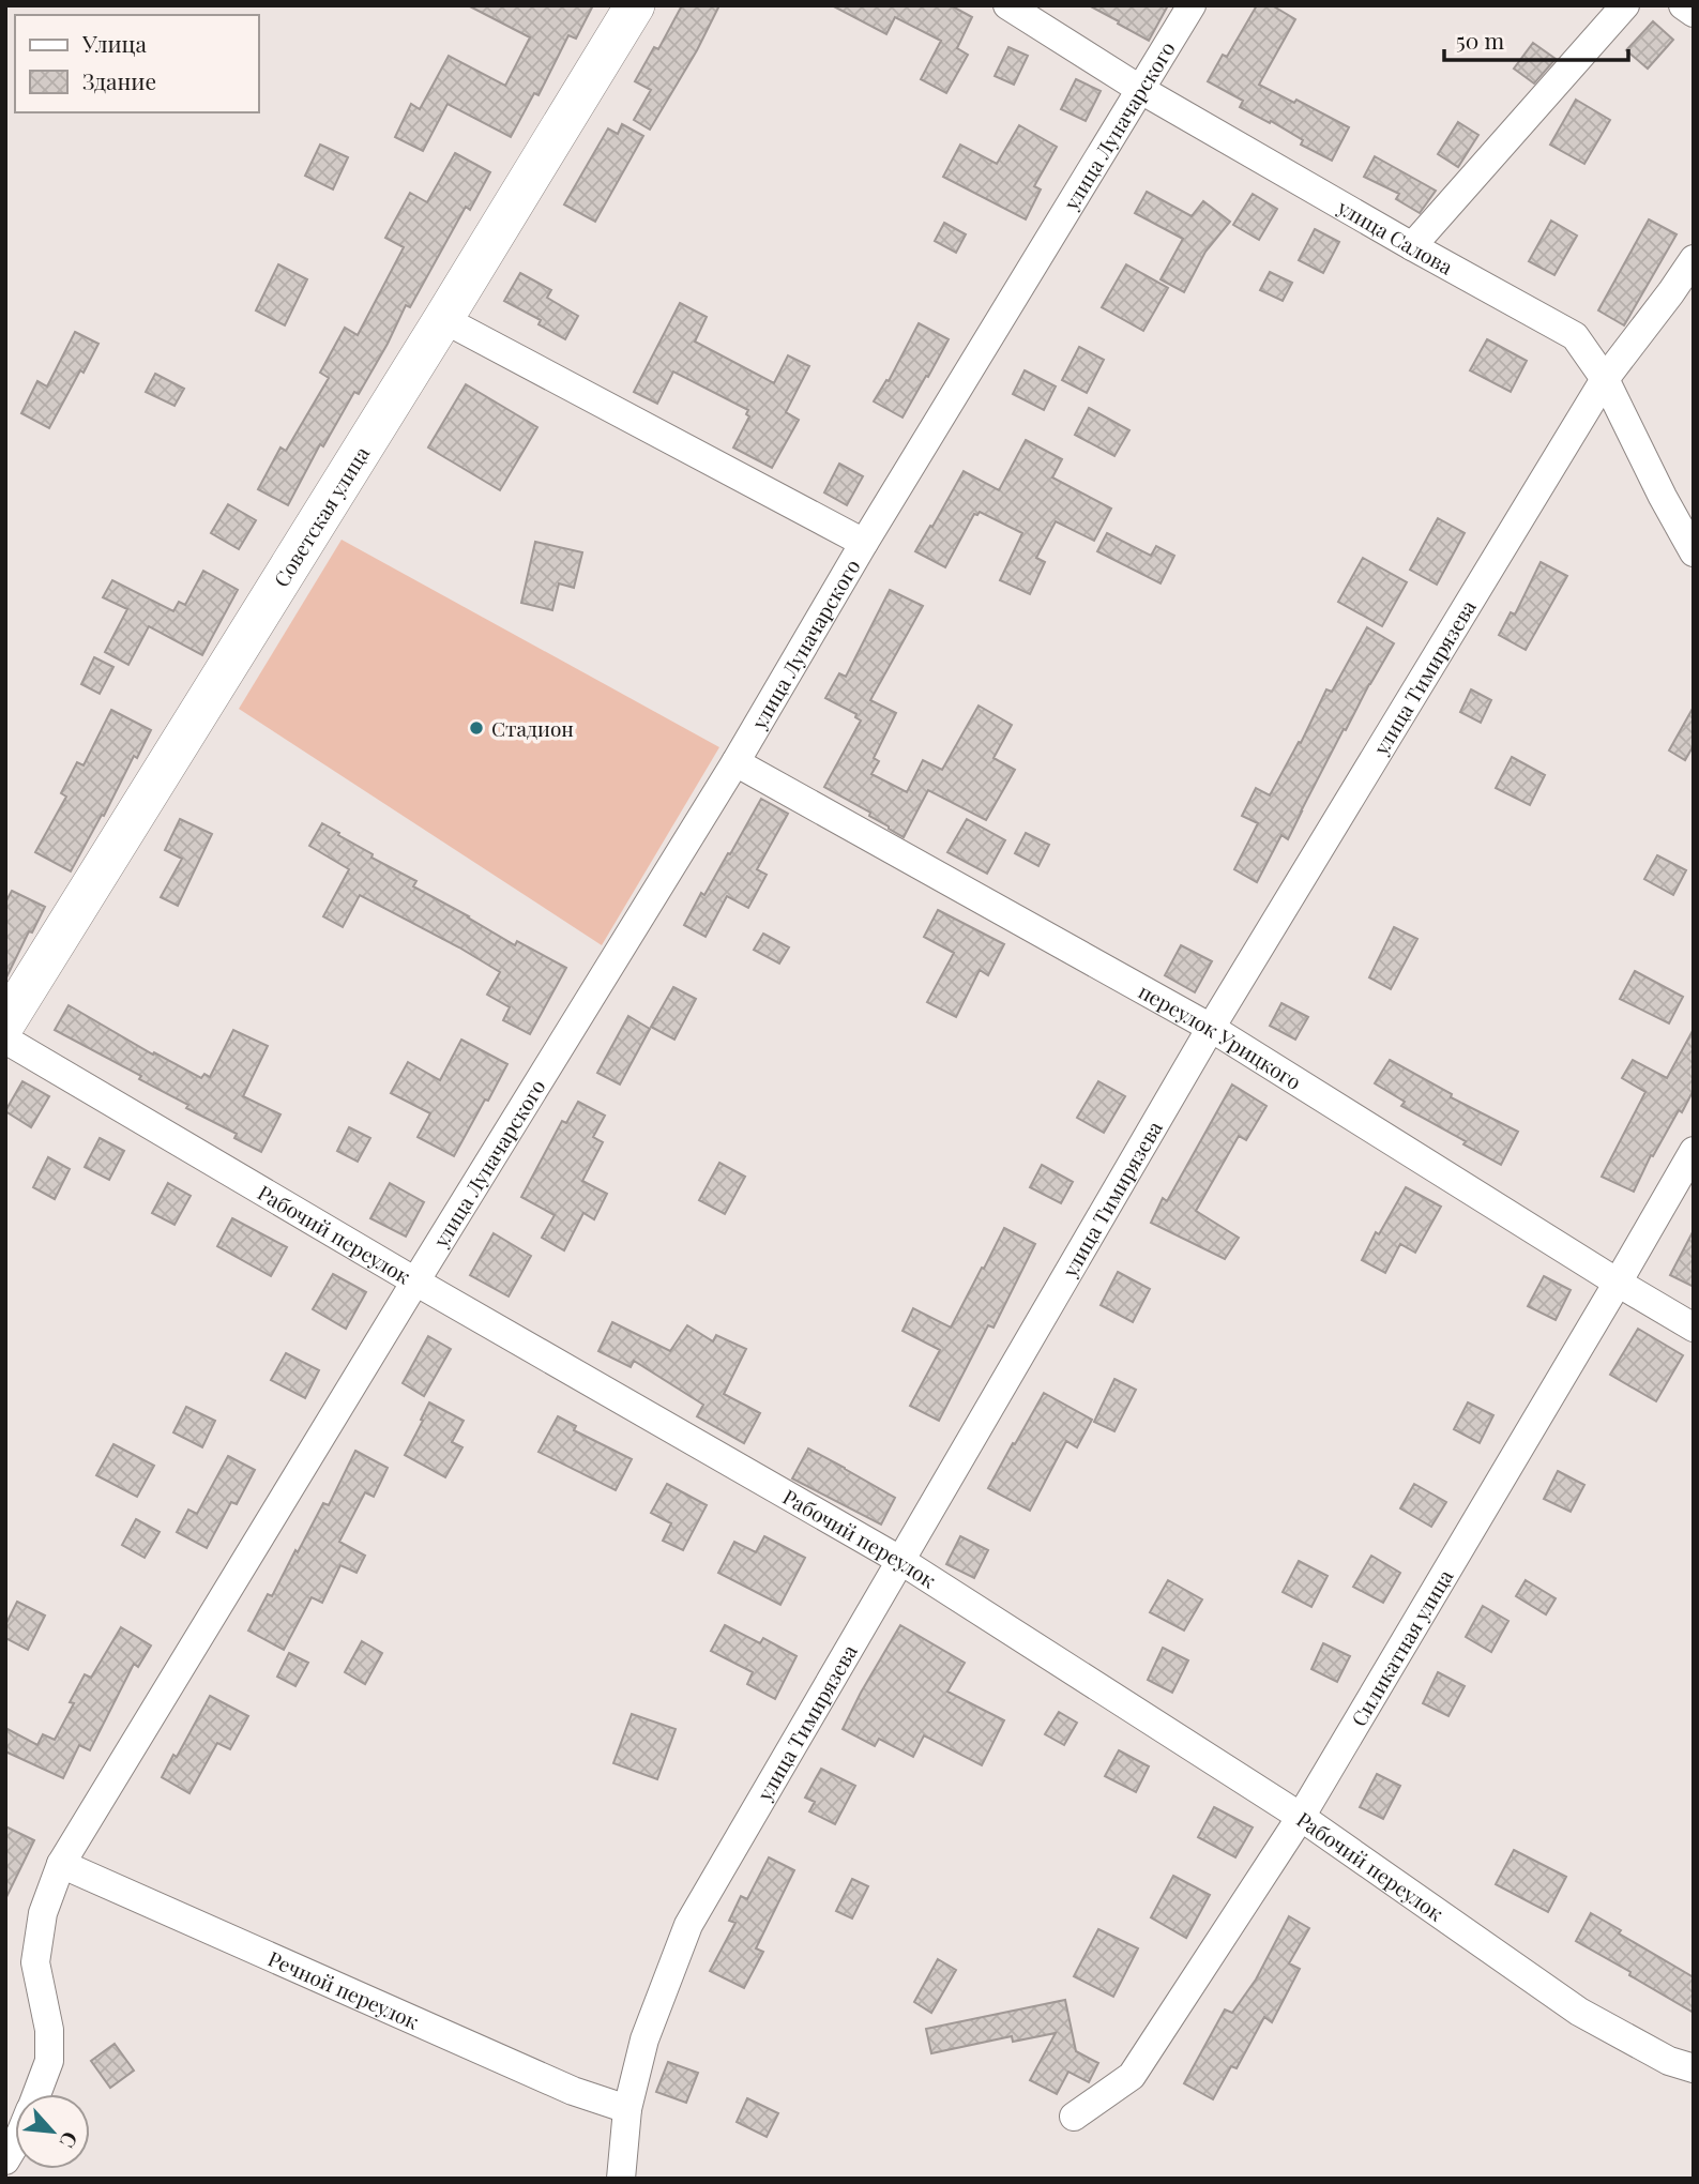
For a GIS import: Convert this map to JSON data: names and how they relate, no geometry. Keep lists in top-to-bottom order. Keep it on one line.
{"streets":{"main road":["Советская улица"],"street":["улица Луначарского","улица Салова","улица Тимирязева","переулок Урицкого","Рабочий переулок","Силикатная улица","Речной переулок"]},"crossings":[["улица Луначарского","улица Салова"],["улица Луначарского","переулок Урицкого"],["улица Луначарского","Рабочий переулок"],["улица Луначарского","Речной переулок"],["улица Салова","улица Тимирязева"],["улица Тимирязева","переулок Урицкого"],["улица Тимирязева","Рабочий переулок"],["улица Тимирязева","Речной переулок"],["переулок Урицкого","Силикатная улица"],["Рабочий переулок","Силикатная улица"]],"places":["Стадион"],"legend":["Улица","Здание"],"scale_bar":"50 m","north":"bottom right"}
